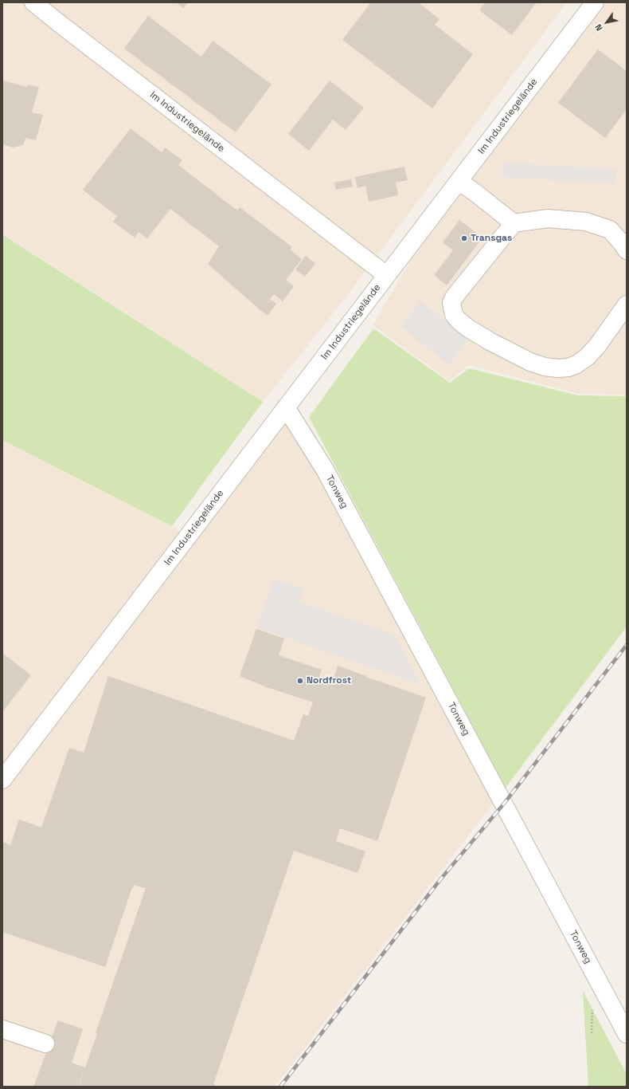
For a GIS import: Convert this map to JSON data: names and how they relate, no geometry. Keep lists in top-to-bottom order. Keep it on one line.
{"streets":{"street":["Im Industriegelände","Tonweg"]},"crossings":[["Im Industriegelände","Tonweg"]],"places":["Transgas","Nordfrost"],"north":"bottom left"}
